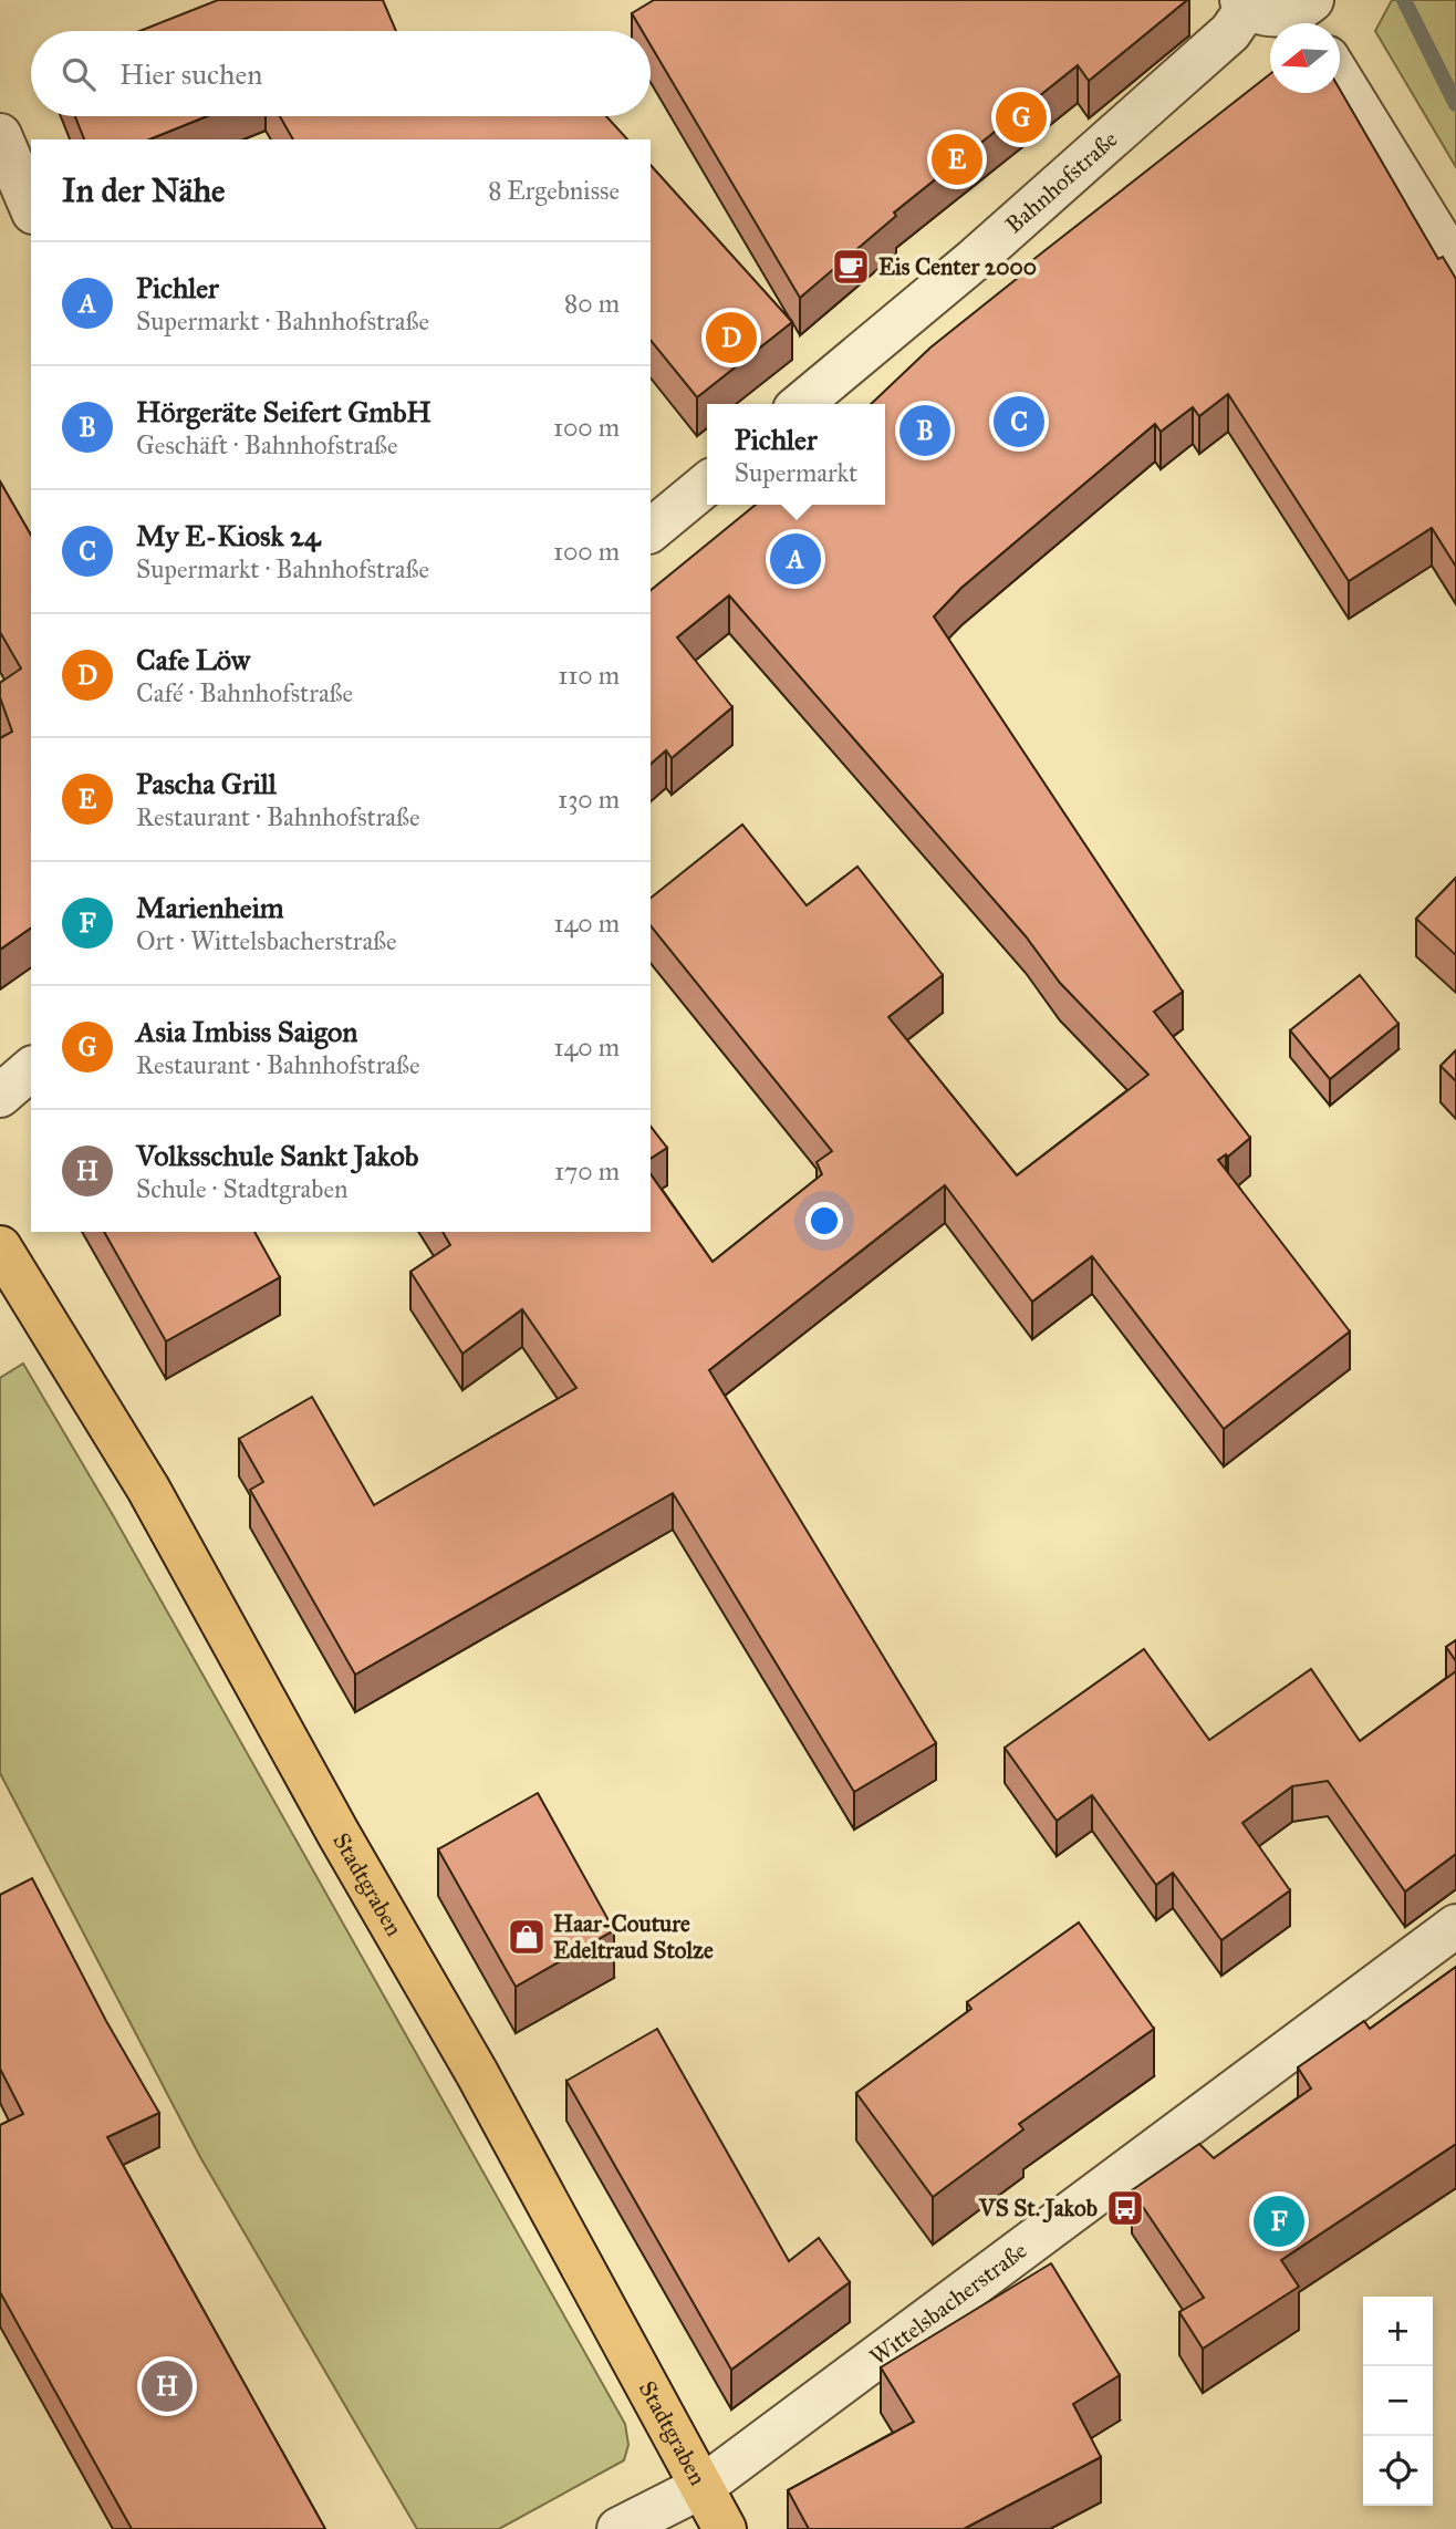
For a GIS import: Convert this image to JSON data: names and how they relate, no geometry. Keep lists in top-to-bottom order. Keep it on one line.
{"streets":{"main road":["Stadtgraben"],"street":["Bahnhofstraße","Wittelsbacherstraße"]},"crossings":[["Stadtgraben","Wittelsbacherstraße"]],"places":{"cafe":["Eis Center 2000"],"shop":["Haar-Couture Edeltraud Stolze"],"bus stop":["VS St. Jakob"]},"north":"left","page":{"search":"Hier suchen","pins":["G","E","D","C","B","A","F","H"],"heading":["In der Nähe","8 Ergebnisse"],"list":[{"mark":"A","name":"Pichler","note":"Supermarkt · Bahnhofstraße","value":"80 m"},{"mark":"B","name":"Hörgeräte Seifert GmbH","note":"Geschäft · Bahnhofstraße","value":"100 m"},{"mark":"C","name":"My E-Kiosk 24","note":"Supermarkt · Bahnhofstraße","value":"100 m"},{"mark":"D","name":"Cafe Löw","note":"Café · Bahnhofstraße","value":"110 m"},{"mark":"E","name":"Pascha Grill","note":"Restaurant · Bahnhofstraße","value":"130 m"},{"mark":"F","name":"Marienheim","note":"Ort · Wittelsbacherstraße","value":"140 m"},{"mark":"G","name":"Asia Imbiss Saigon","note":"Restaurant · Bahnhofstraße","value":"140 m"},{"mark":"H","name":"Volksschule Sankt Jakob","note":"Schule · Stadtgraben","value":"170 m"}],"popup":["Pichler","Supermarkt"],"map_buttons":["+","−"]}}
